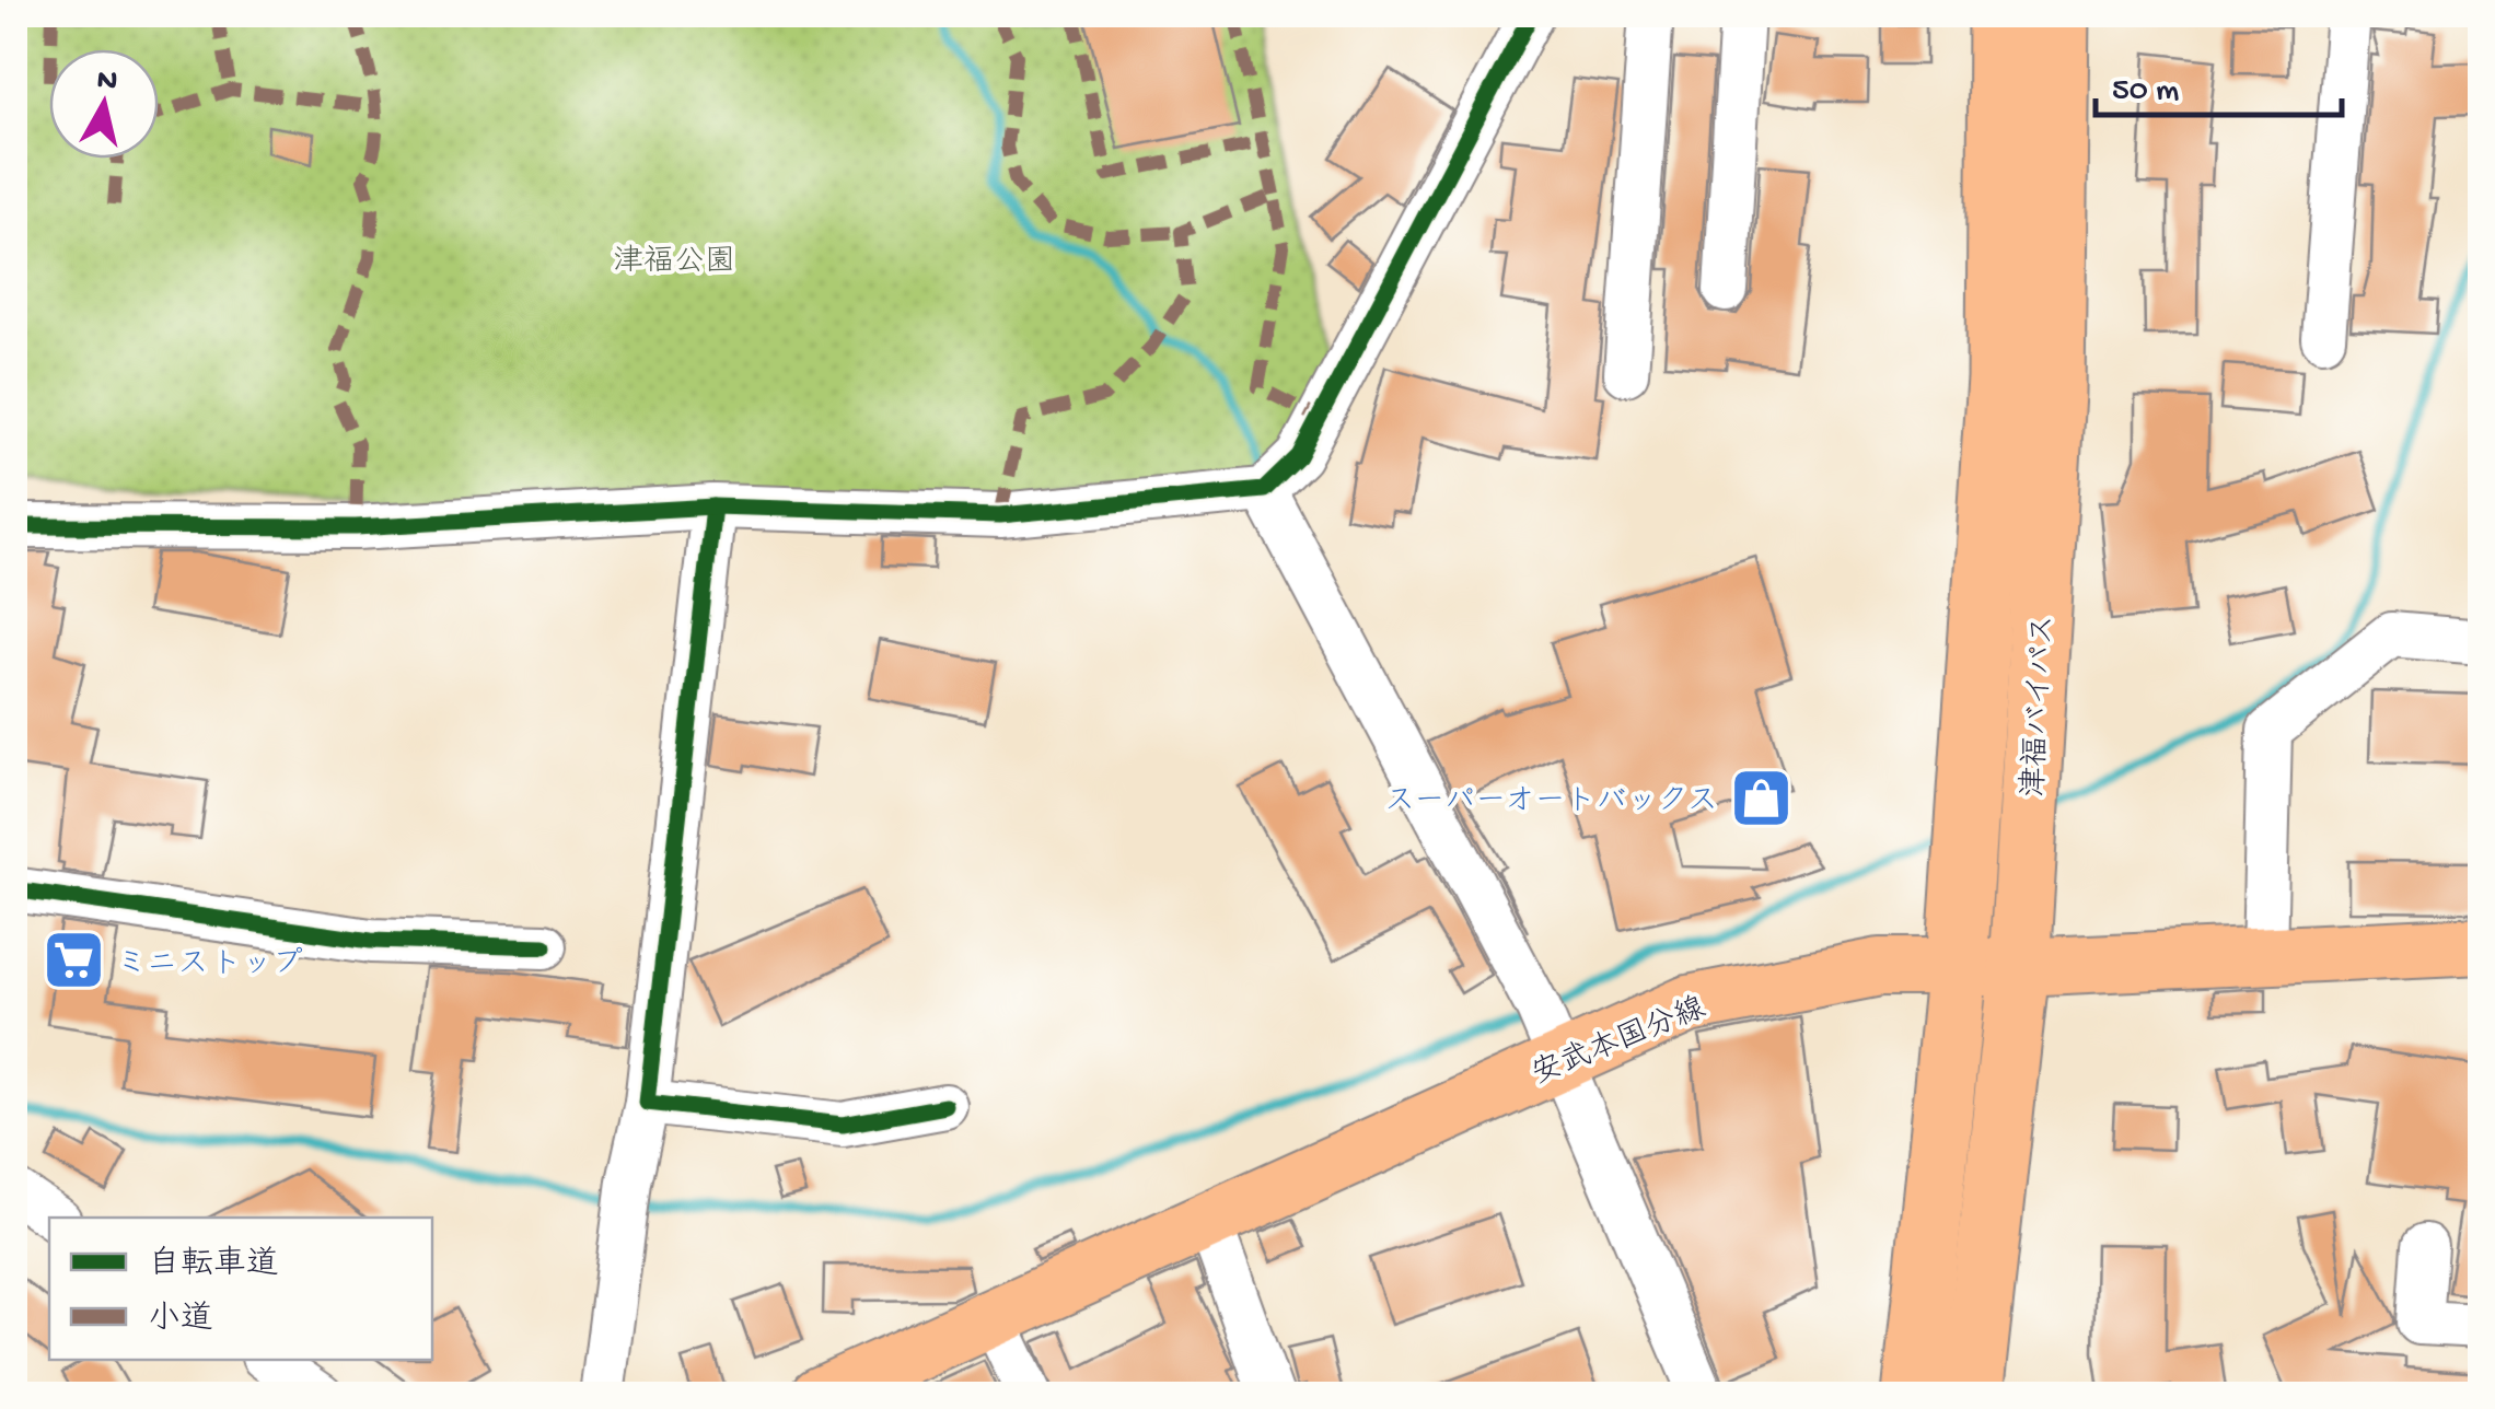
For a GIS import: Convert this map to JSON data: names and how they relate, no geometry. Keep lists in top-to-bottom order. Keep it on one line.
{"streets":{"highway":["津福バイパス"],"main road":["安武本国分線"]},"crossings":[["津福バイパス","安武本国分線"]],"parks":["津福公園"],"places":{"shop":["スーパーオートバックス"],"supermarket":["ミニストップ"]},"legend":["自転車道","小道"],"scale_bar":"50 m","north":"top"}
